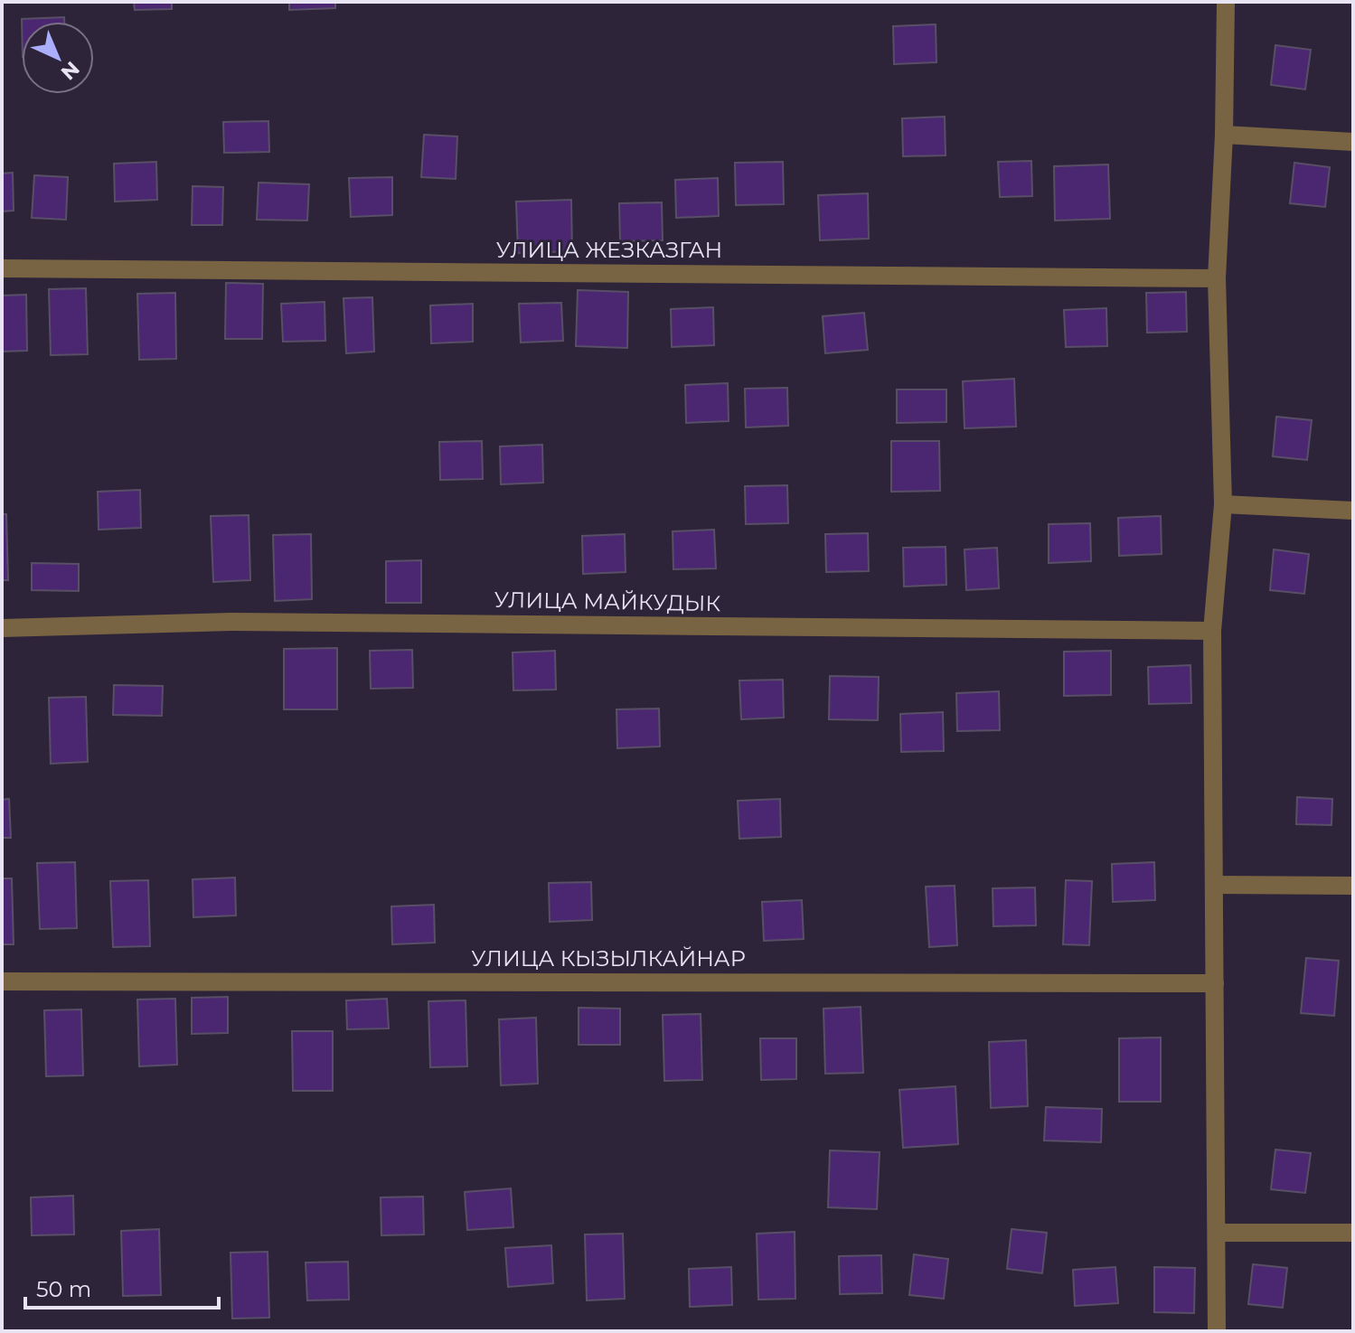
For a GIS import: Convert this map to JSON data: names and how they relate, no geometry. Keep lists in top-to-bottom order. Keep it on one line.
{"streets":{"street":["УЛИЦА ЖЕЗКАЗГАН","УЛИЦА МАЙКУДЫК","УЛИЦА КЫЗЫЛКАЙНАР"]},"scale_bar":"50 m","north":"bottom right"}
